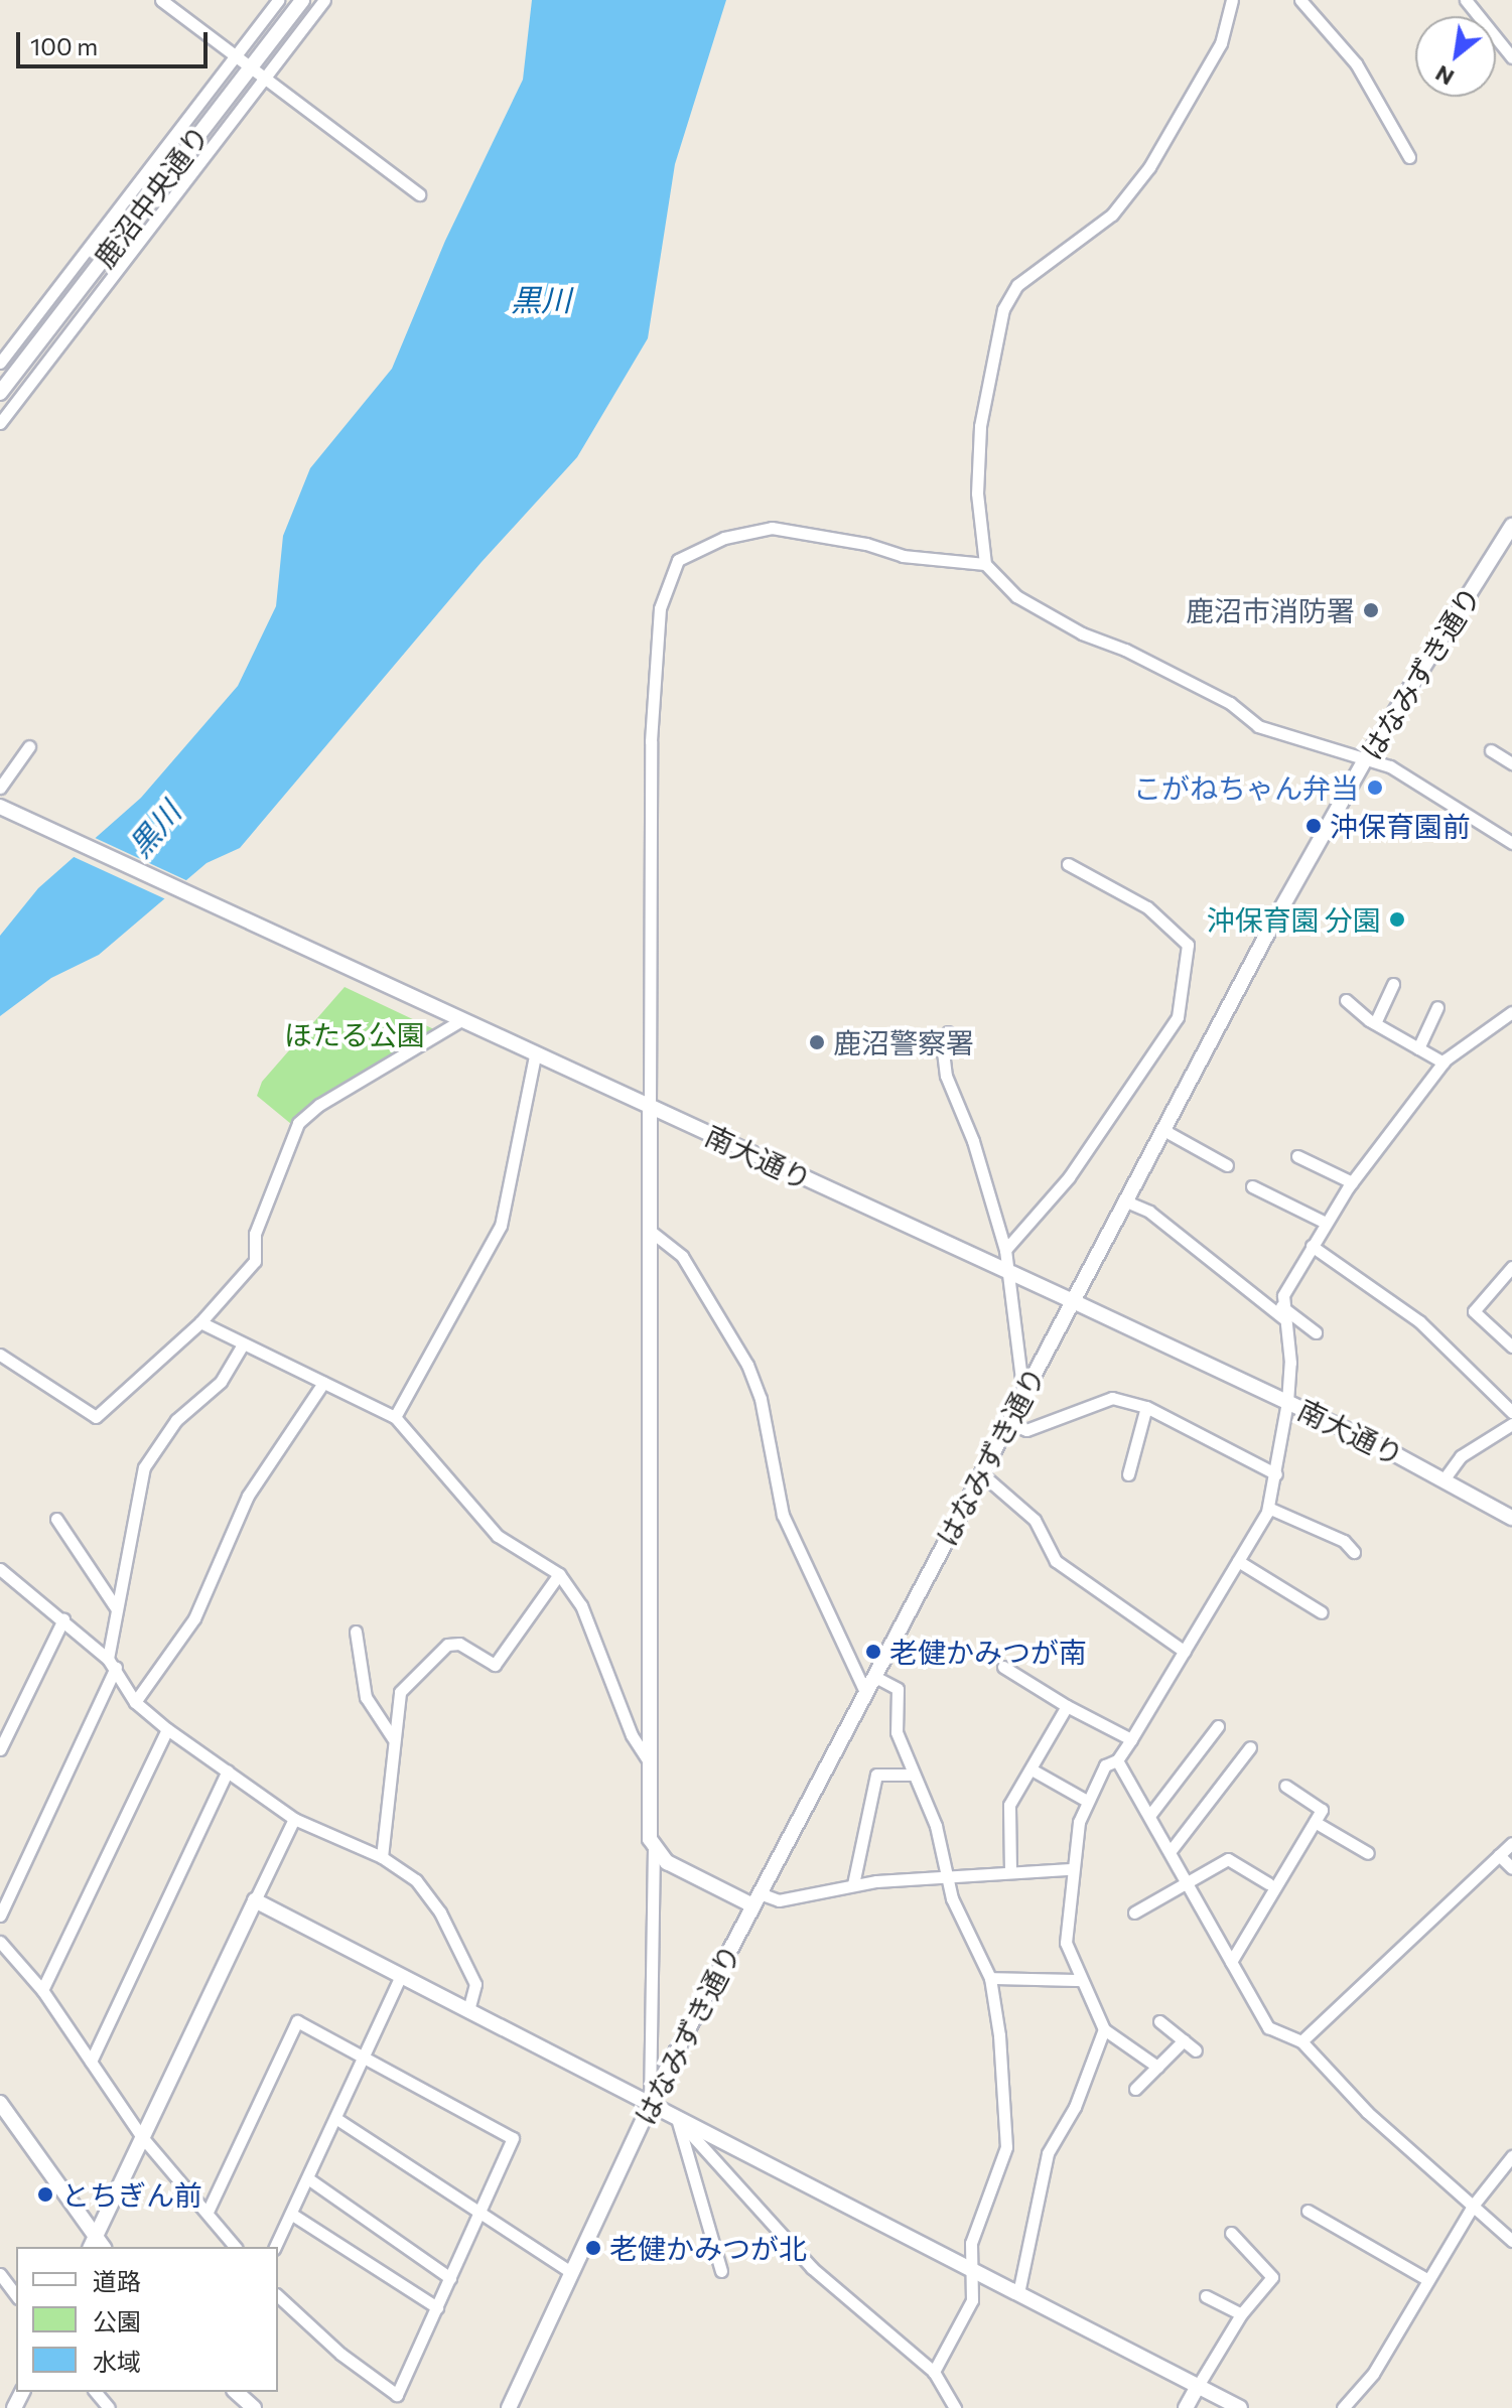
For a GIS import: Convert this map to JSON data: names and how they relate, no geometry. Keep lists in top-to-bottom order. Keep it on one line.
{"streets":{"street":["鹿沼中央通り","はなみずき通り","南大通り"]},"crossings":[["はなみずき通り","南大通り"]],"water":["黒川"],"parks":["ほたる公園"],"places":["鹿沼市消防署","こがねちゃん弁当","沖保育園前","沖保育園 分園","鹿沼警察署","老健かみつが南","とちぎん前","老健かみつが北"],"legend":["道路","公園","水域"],"scale_bar":"100 m","north":"bottom left"}
